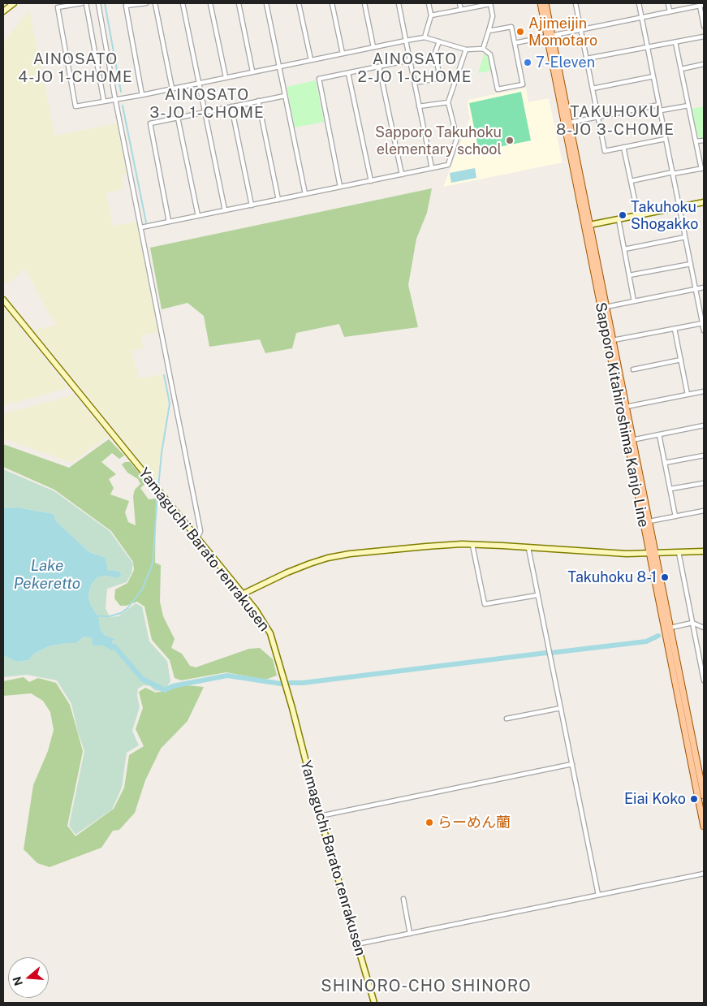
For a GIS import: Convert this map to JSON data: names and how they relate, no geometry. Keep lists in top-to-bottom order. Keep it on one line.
{"streets":{"main road":["Sapporo Kitahiroshima Kanjo Line"],"street":["Yamaguchi Barato renrakusen"]},"districts":["AINOSATO 4-JO 1-CHOME","AINOSATO 2-JO 1-CHOME","AINOSATO 3-JO 1-CHOME","TAKUHOKU 8-JO 3-CHOME","SHINORO-CHO SHINORO"],"water":["Lake Pekeretto"],"places":["Ajimeijin Momotaro","7-Eleven","Sapporo Takuhoku elementary school","Takuhoku Shogakko","Takuhoku 8-1","Eiai Koko","らーめん蘭"],"north":"left"}
